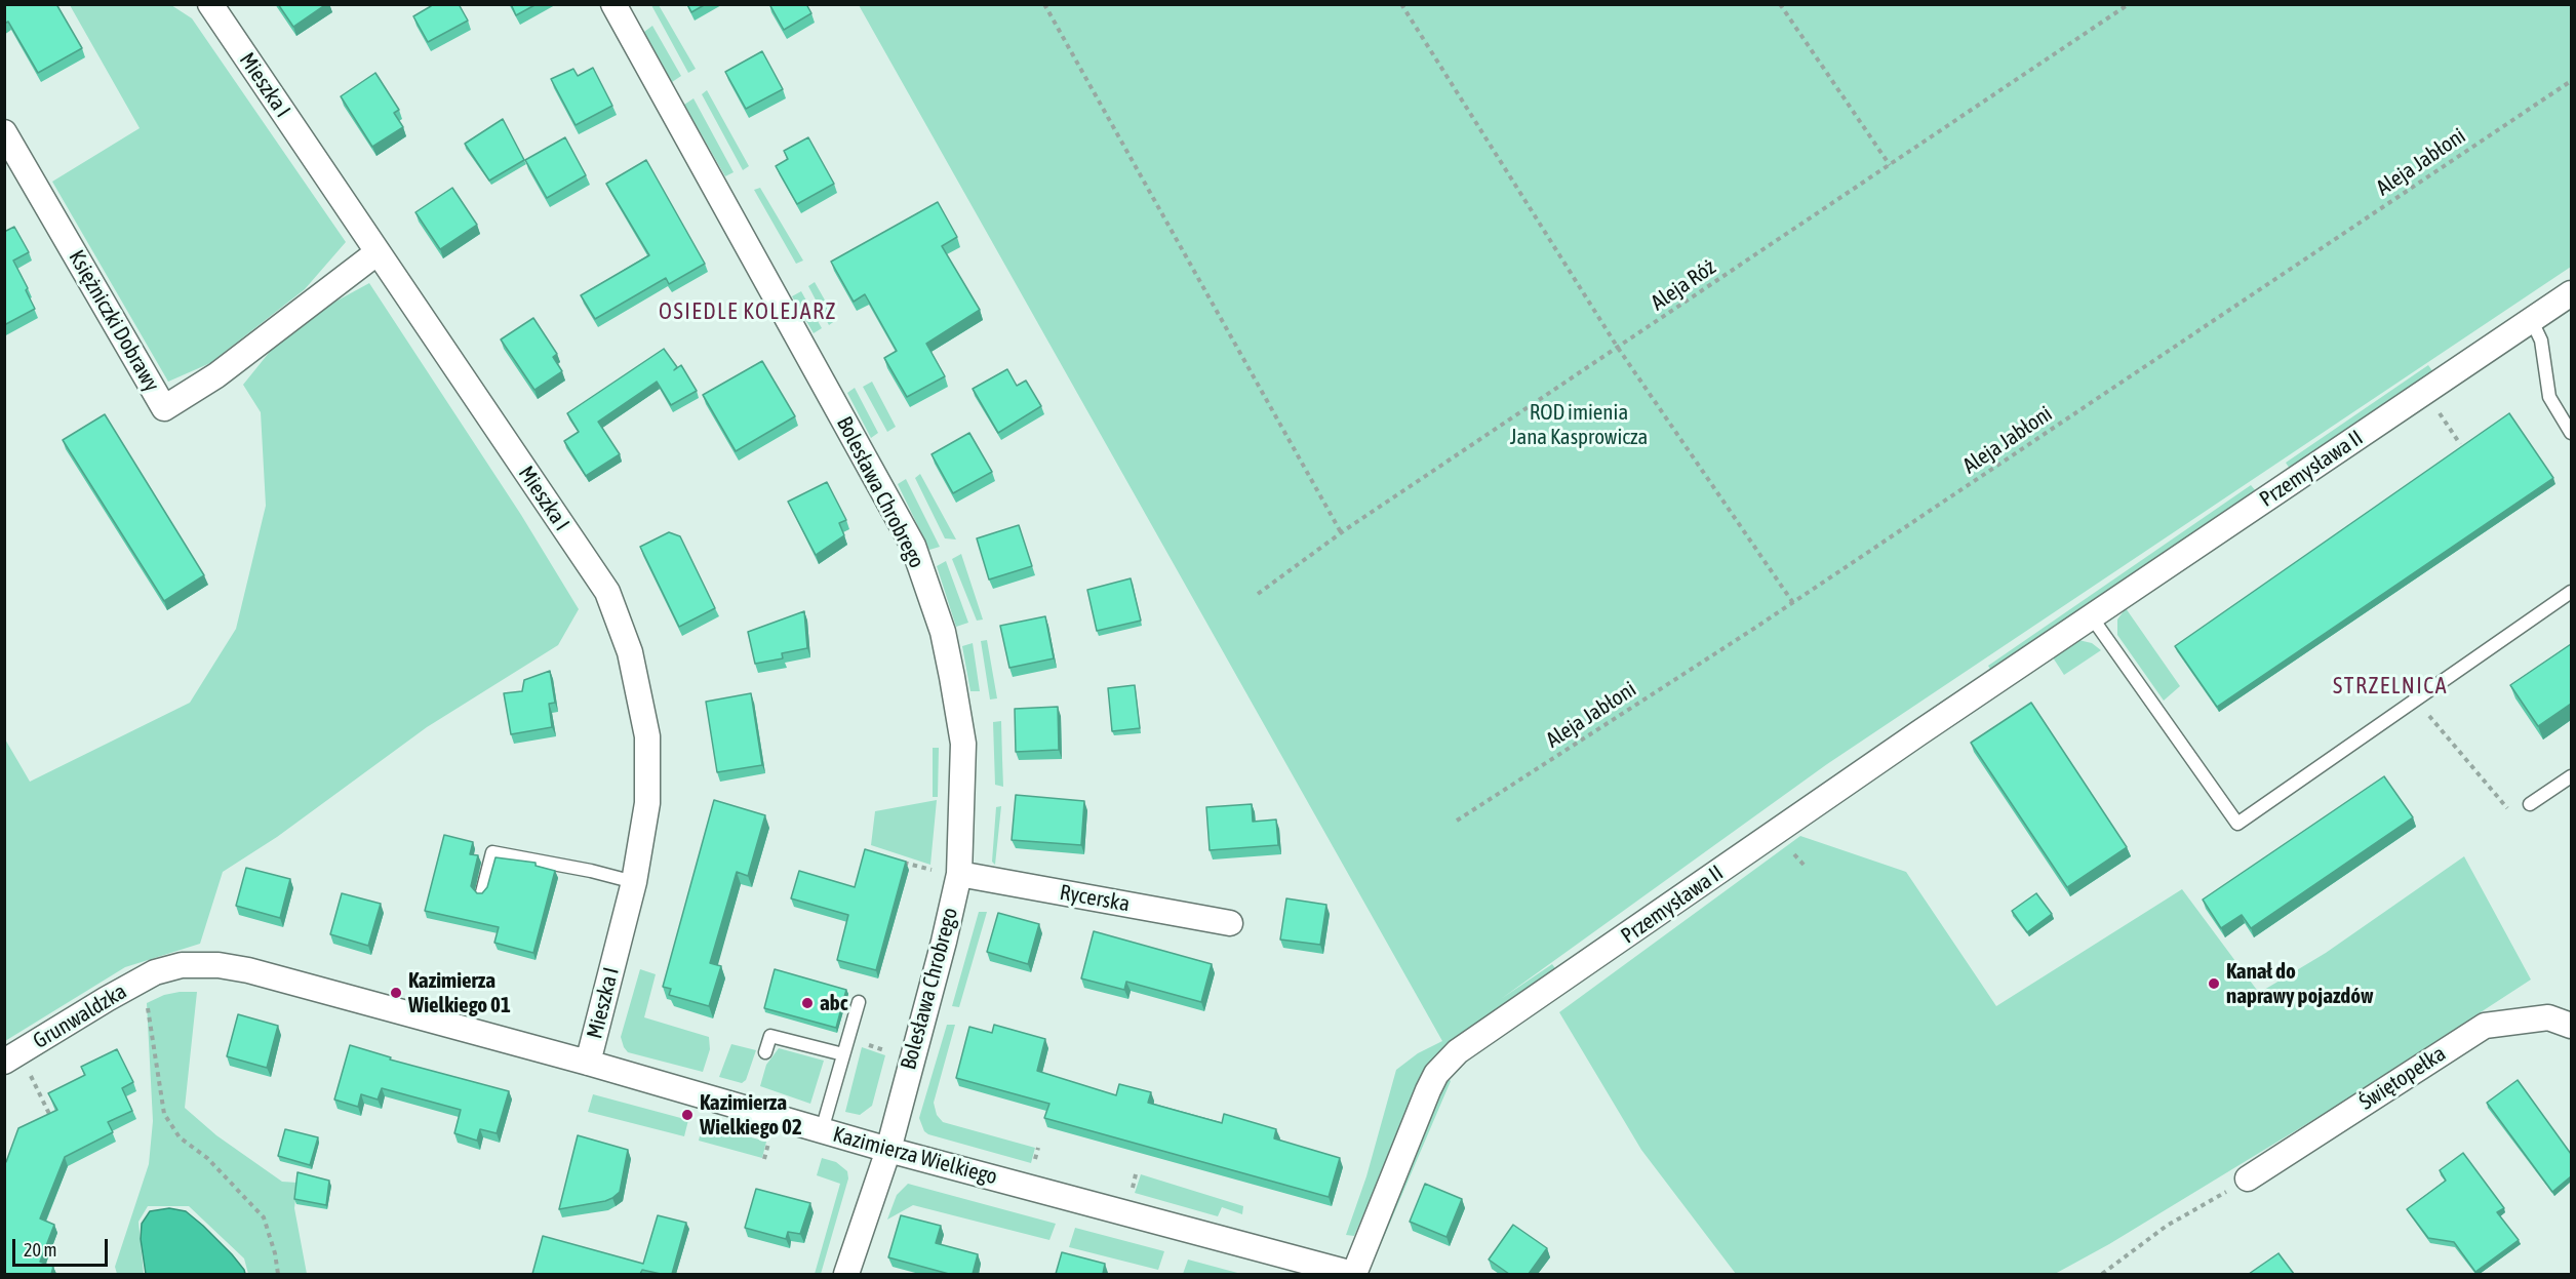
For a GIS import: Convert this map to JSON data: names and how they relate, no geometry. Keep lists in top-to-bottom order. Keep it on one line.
{"streets":{"street":["Mieszka I","Księżniczki Dobrawy","Przemysława II","Bolesława Chrobrego","Rycerska","Grunwaldzka","Świętopełka","Kazimierza Wielkiego"],"path":["Aleja Jabłoni","Aleja Róż"]},"crossings":[["Mieszka I","Księżniczki Dobrawy"],["Mieszka I","Kazimierza Wielkiego"],["Przemysława II","Kazimierza Wielkiego"],["Bolesława Chrobrego","Rycerska"],["Bolesława Chrobrego","Kazimierza Wielkiego"],["Grunwaldzka","Kazimierza Wielkiego"]],"districts":["OSIEDLE KOLEJARZ","STRZELNICA"],"parks":["ROD imienia Jana Kasprowicza"],"places":["Kanał do naprawy pojazdów","Kazimierza Wielkiego 01","abc","Kazimierza Wielkiego 02"],"scale_bar":"20 m"}
